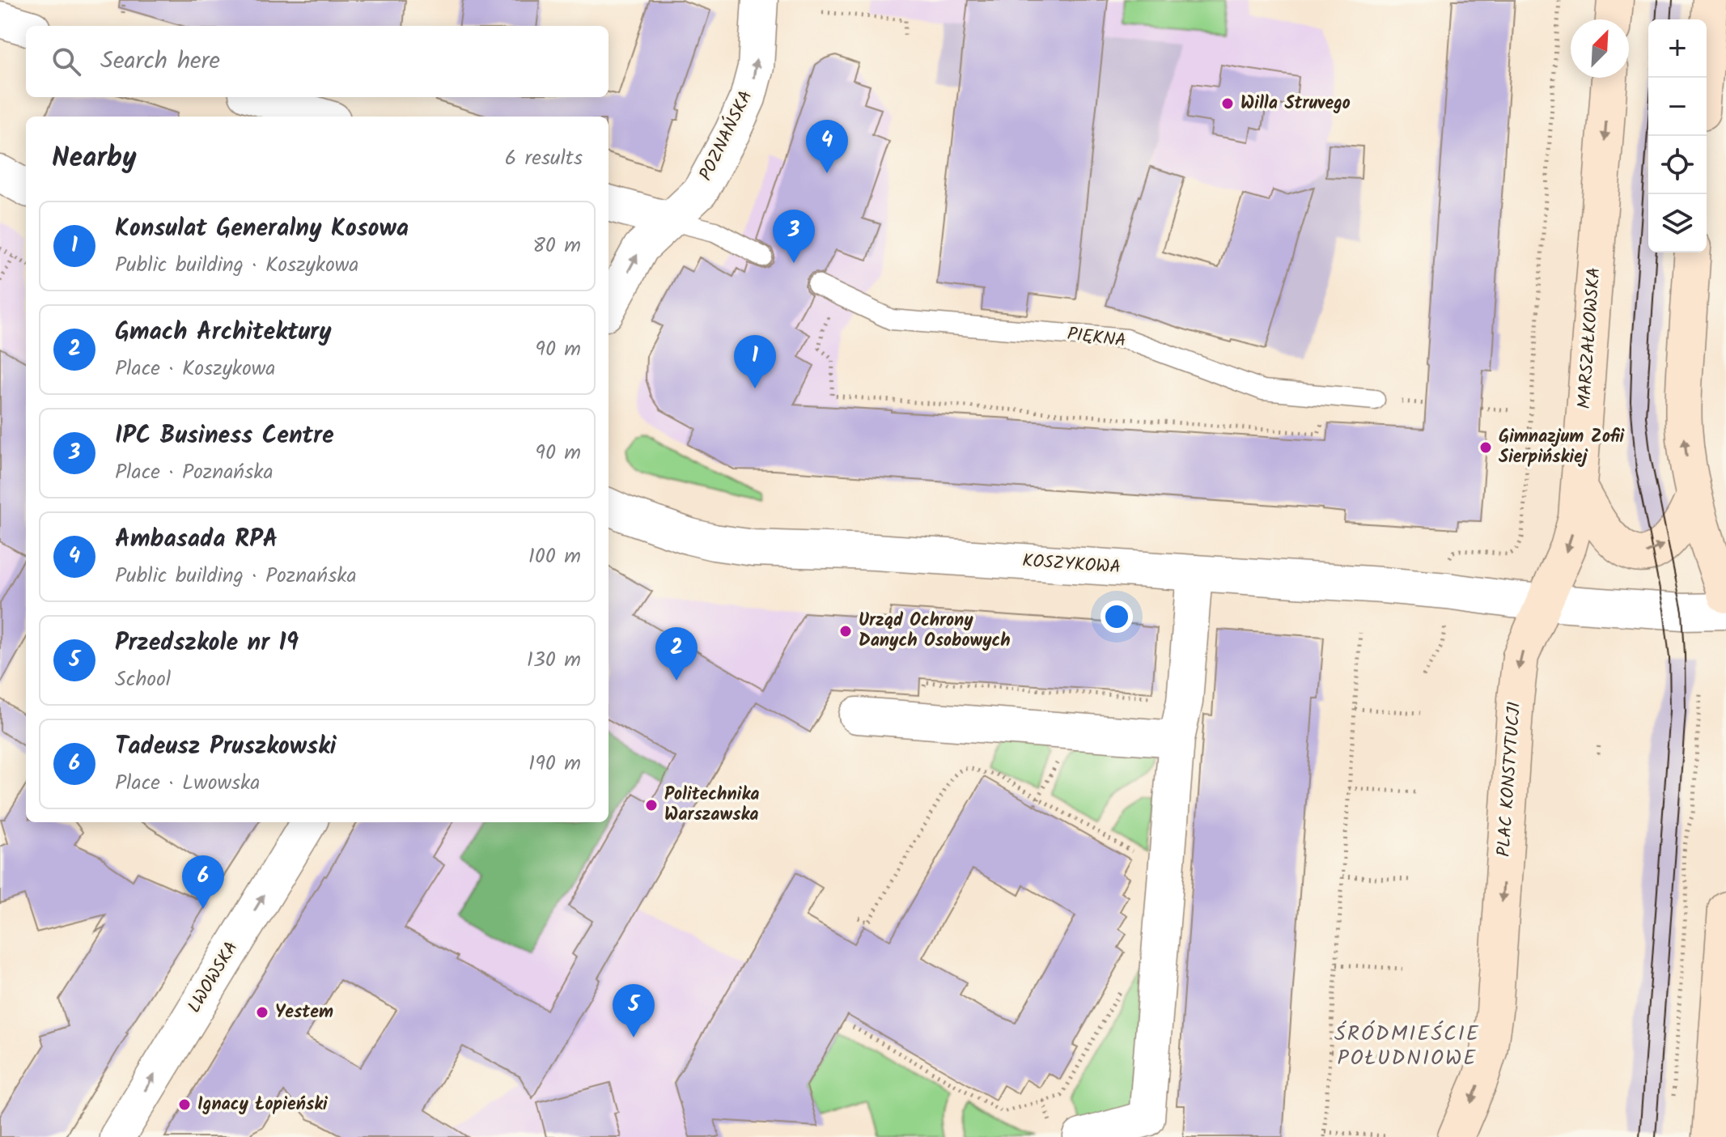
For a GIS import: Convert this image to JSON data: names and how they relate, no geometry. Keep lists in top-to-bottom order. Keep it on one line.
{"streets":{"main road":["MARSZAŁKOWSKA","PLAC KONSTYTUCJI"],"street":["POZNAŃSKA","KOSZYKOWA","LWOWSKA"],"lane":["PIĘKNA"]},"crossings":[["MARSZAŁKOWSKA","KOSZYKOWA"],["MARSZAŁKOWSKA","PLAC KONSTYTUCJI"],["KOSZYKOWA","PLAC KONSTYTUCJI"]],"one_way":["POZNAŃSKA","LWOWSKA"],"districts":["ŚRÓDMIEŚCIE POŁUDNIOWE"],"places":["Willa Struvego","Gimnazjum Zofii Sierpińskiej","Urząd Ochrony Danych Osobowych","Politechnika Warszawska","Yestem","Ignacy Łopieński"],"north":"top right","page":{"map_buttons":["+","−"],"search":"Search here","heading":["Nearby","6 results"],"pins":["4","3","1","2","6","5"],"list":[{"mark":"1","name":"Konsulat Generalny Kosowa","note":"Public building · Koszykowa","value":"80 m"},{"mark":"2","name":"Gmach Architektury","note":"Place · Koszykowa","value":"90 m"},{"mark":"3","name":"IPC Business Centre","note":"Place · Poznańska","value":"90 m"},{"mark":"4","name":"Ambasada RPA","note":"Public building · Poznańska","value":"100 m"},{"mark":"5","name":"Przedszkole nr 19","note":"School","value":"130 m"},{"mark":"6","name":"Tadeusz Pruszkowski","note":"Place · Lwowska","value":"190 m"}]}}
